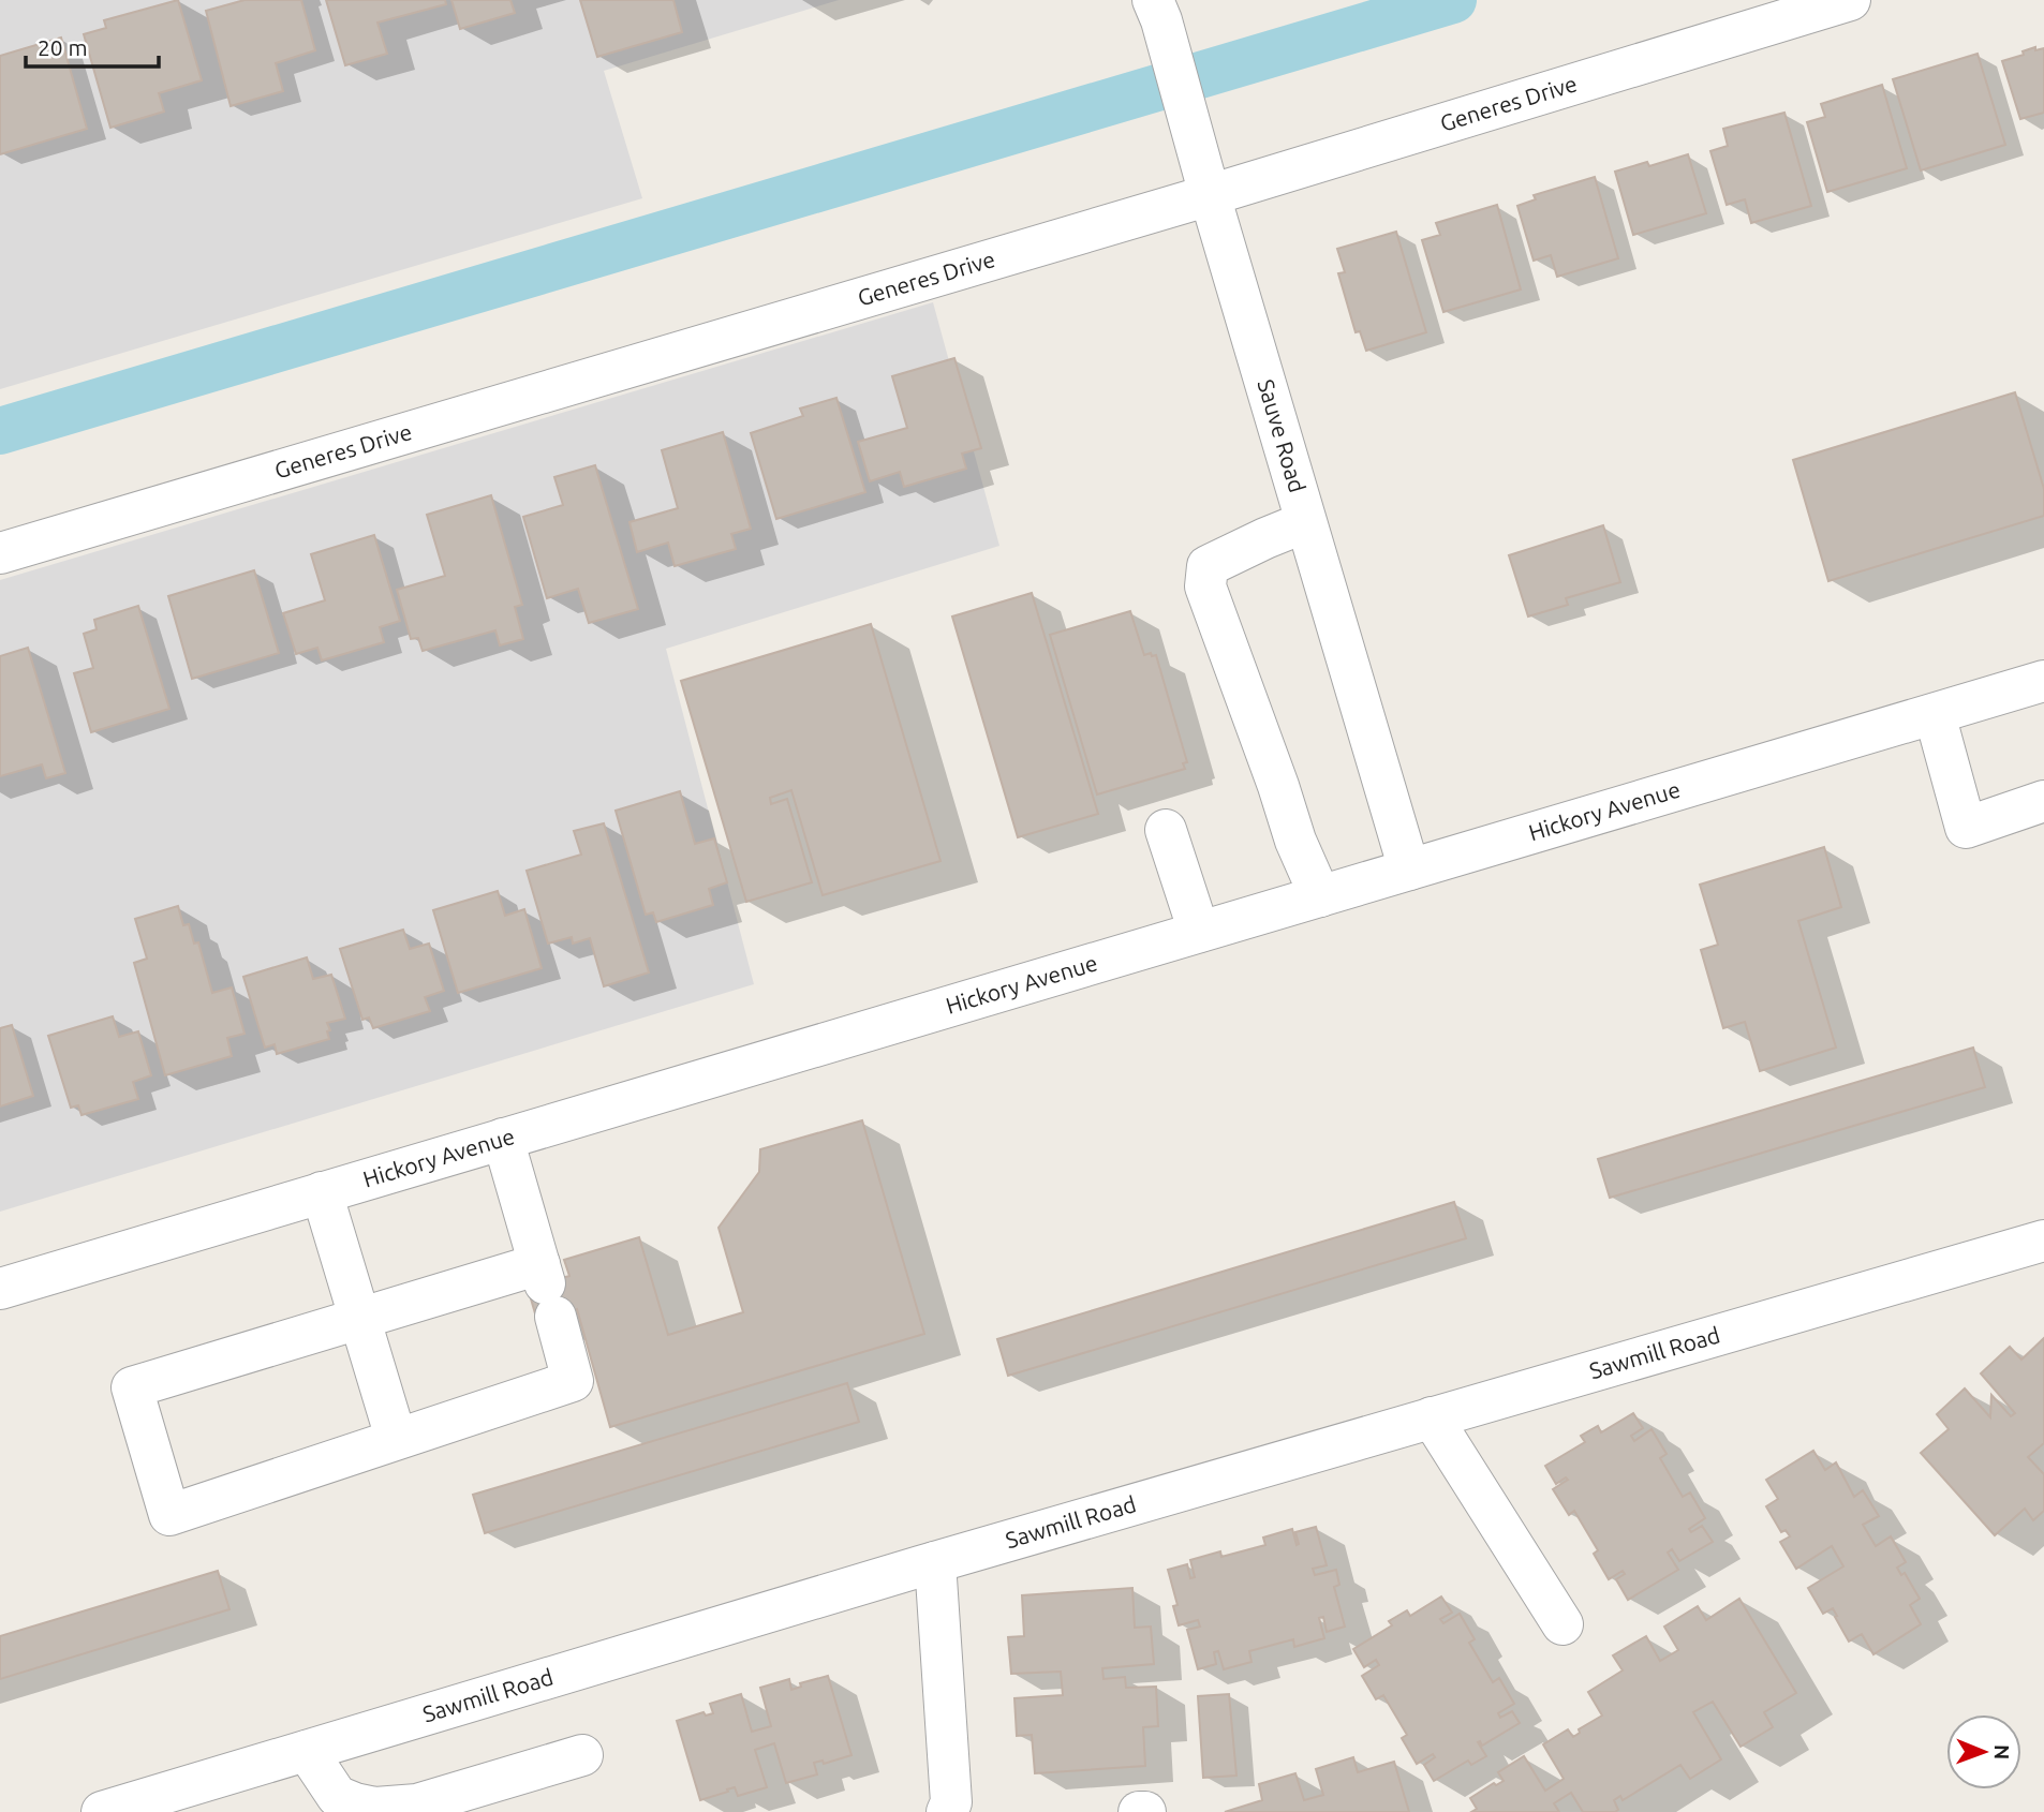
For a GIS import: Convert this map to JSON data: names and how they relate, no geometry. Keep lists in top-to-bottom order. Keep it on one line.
{"streets":{"street":["Generes Drive","Sauve Road","Hickory Avenue","Sawmill Road"]},"crossings":[["Generes Drive","Sauve Road"],["Sauve Road","Hickory Avenue"]],"scale_bar":"20 m","north":"right"}
